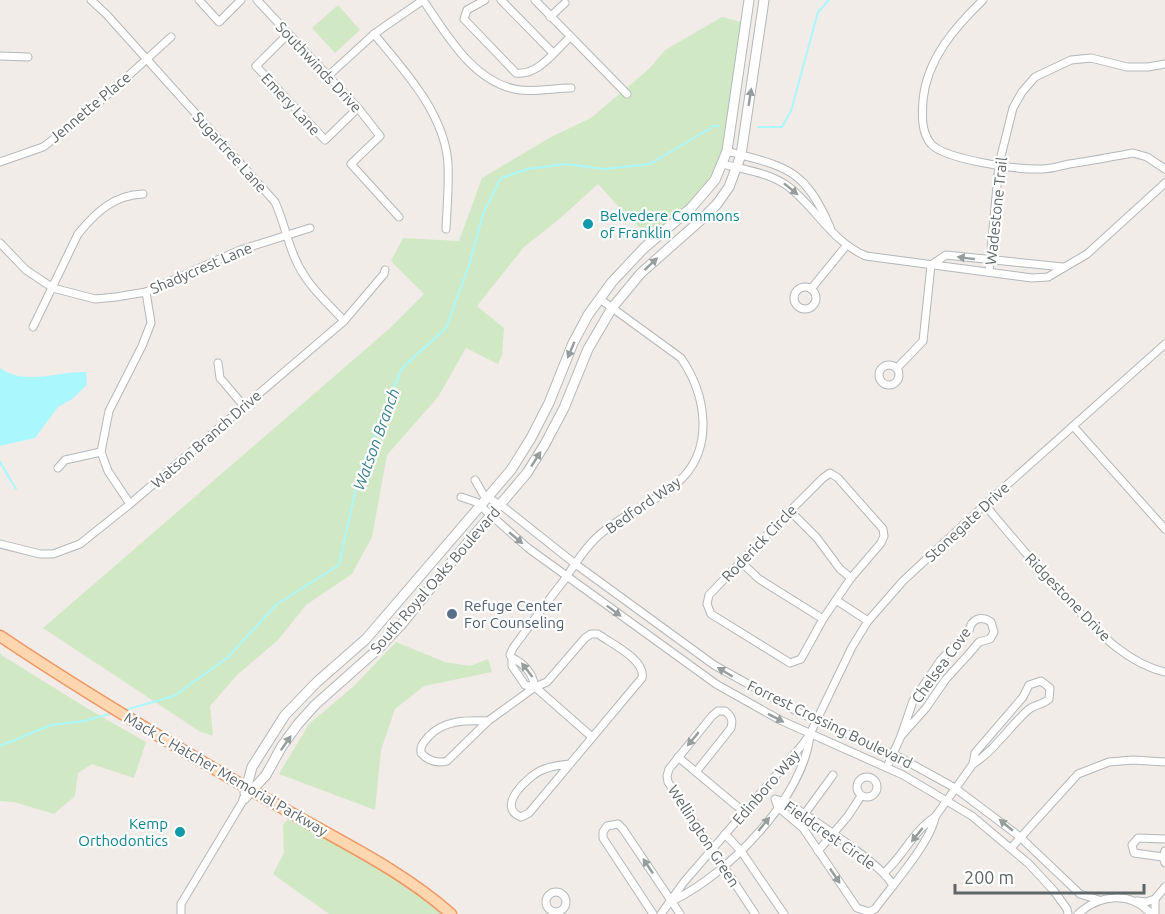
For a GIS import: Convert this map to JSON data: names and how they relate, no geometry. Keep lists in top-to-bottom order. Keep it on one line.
{"streets":{"main road":["South Royal Oaks Boulevard","Mack C Hatcher Memorial Parkway"],"street":["Southwinds Drive","Emery Lane","Jennette Place","Sugartree Lane","Wadestone Trail","Shadycrest Lane","Watson Branch Drive","Bedford Way","Stonegate Drive","Roderick Circle","Ridgestone Drive","Chelsea Cove","Forrest Crossing Boulevard","Edinboro Way","Fieldcrest Circle","Wellington Green"]},"crossings":[["Southwinds Drive","Emery Lane"],["Jennette Place","Sugartree Lane"],["Sugartree Lane","Shadycrest Lane"],["Sugartree Lane","Watson Branch Drive"],["Bedford Way","South Royal Oaks Boulevard"],["Bedford Way","Forrest Crossing Boulevard"],["Stonegate Drive","Ridgestone Drive"],["Stonegate Drive","Forrest Crossing Boulevard"],["Stonegate Drive","Edinboro Way"],["South Royal Oaks Boulevard","Forrest Crossing Boulevard"],["South Royal Oaks Boulevard","Mack C Hatcher Memorial Parkway"],["Chelsea Cove","Forrest Crossing Boulevard"],["Forrest Crossing Boulevard","Edinboro Way"],["Forrest Crossing Boulevard","Fieldcrest Circle"],["Edinboro Way","Fieldcrest Circle"],["Edinboro Way","Wellington Green"]],"water":["Watson Branch"],"places":["Belvedere Commons of Franklin","Refuge Center For Counseling","Kemp Orthodontics"],"scale_bar":"200 m"}
